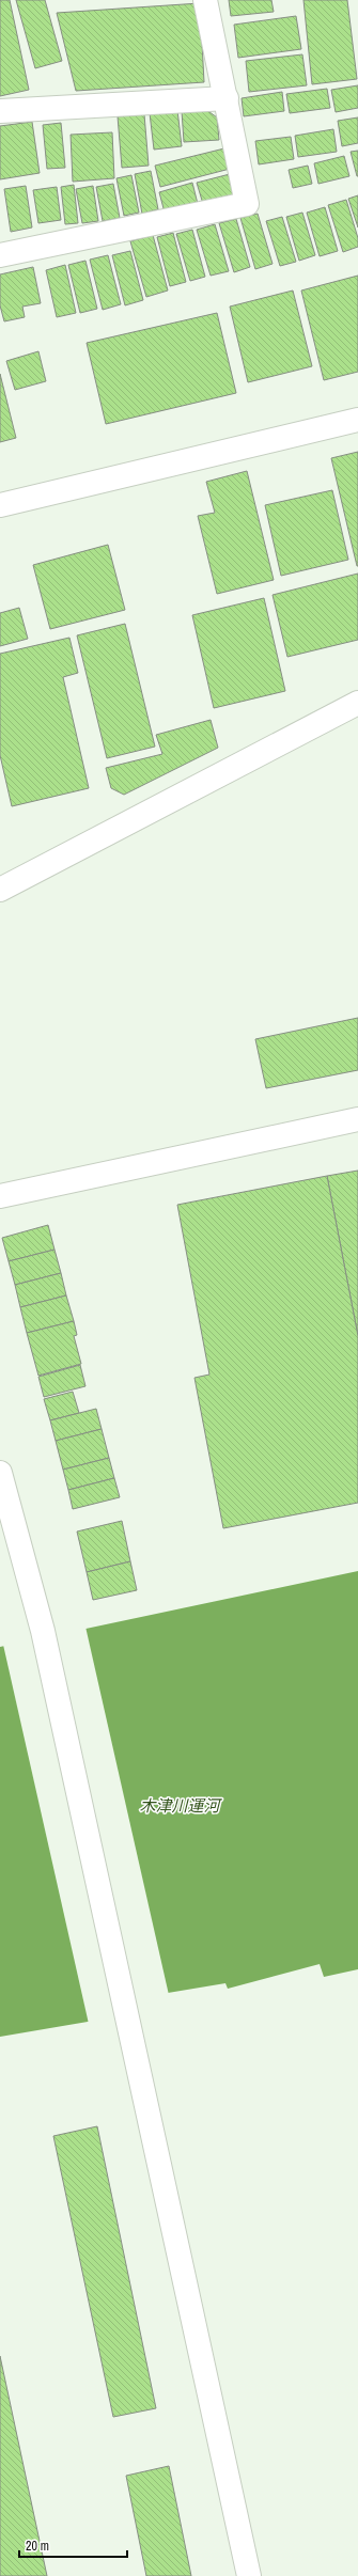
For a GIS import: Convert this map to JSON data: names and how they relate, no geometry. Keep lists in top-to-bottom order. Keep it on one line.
{"water":["木津川運河"],"scale_bar":"20 m"}
